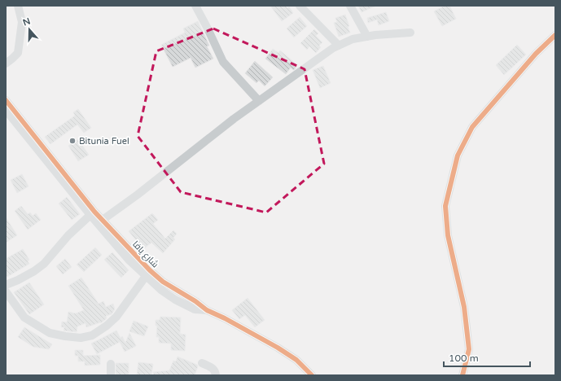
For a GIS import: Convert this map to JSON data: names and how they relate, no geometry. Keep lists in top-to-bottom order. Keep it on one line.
{"streets":{"street":["شارع يافا"]},"places":["Bitunia Fuel"],"scale_bar":"100 m","north":"top"}
